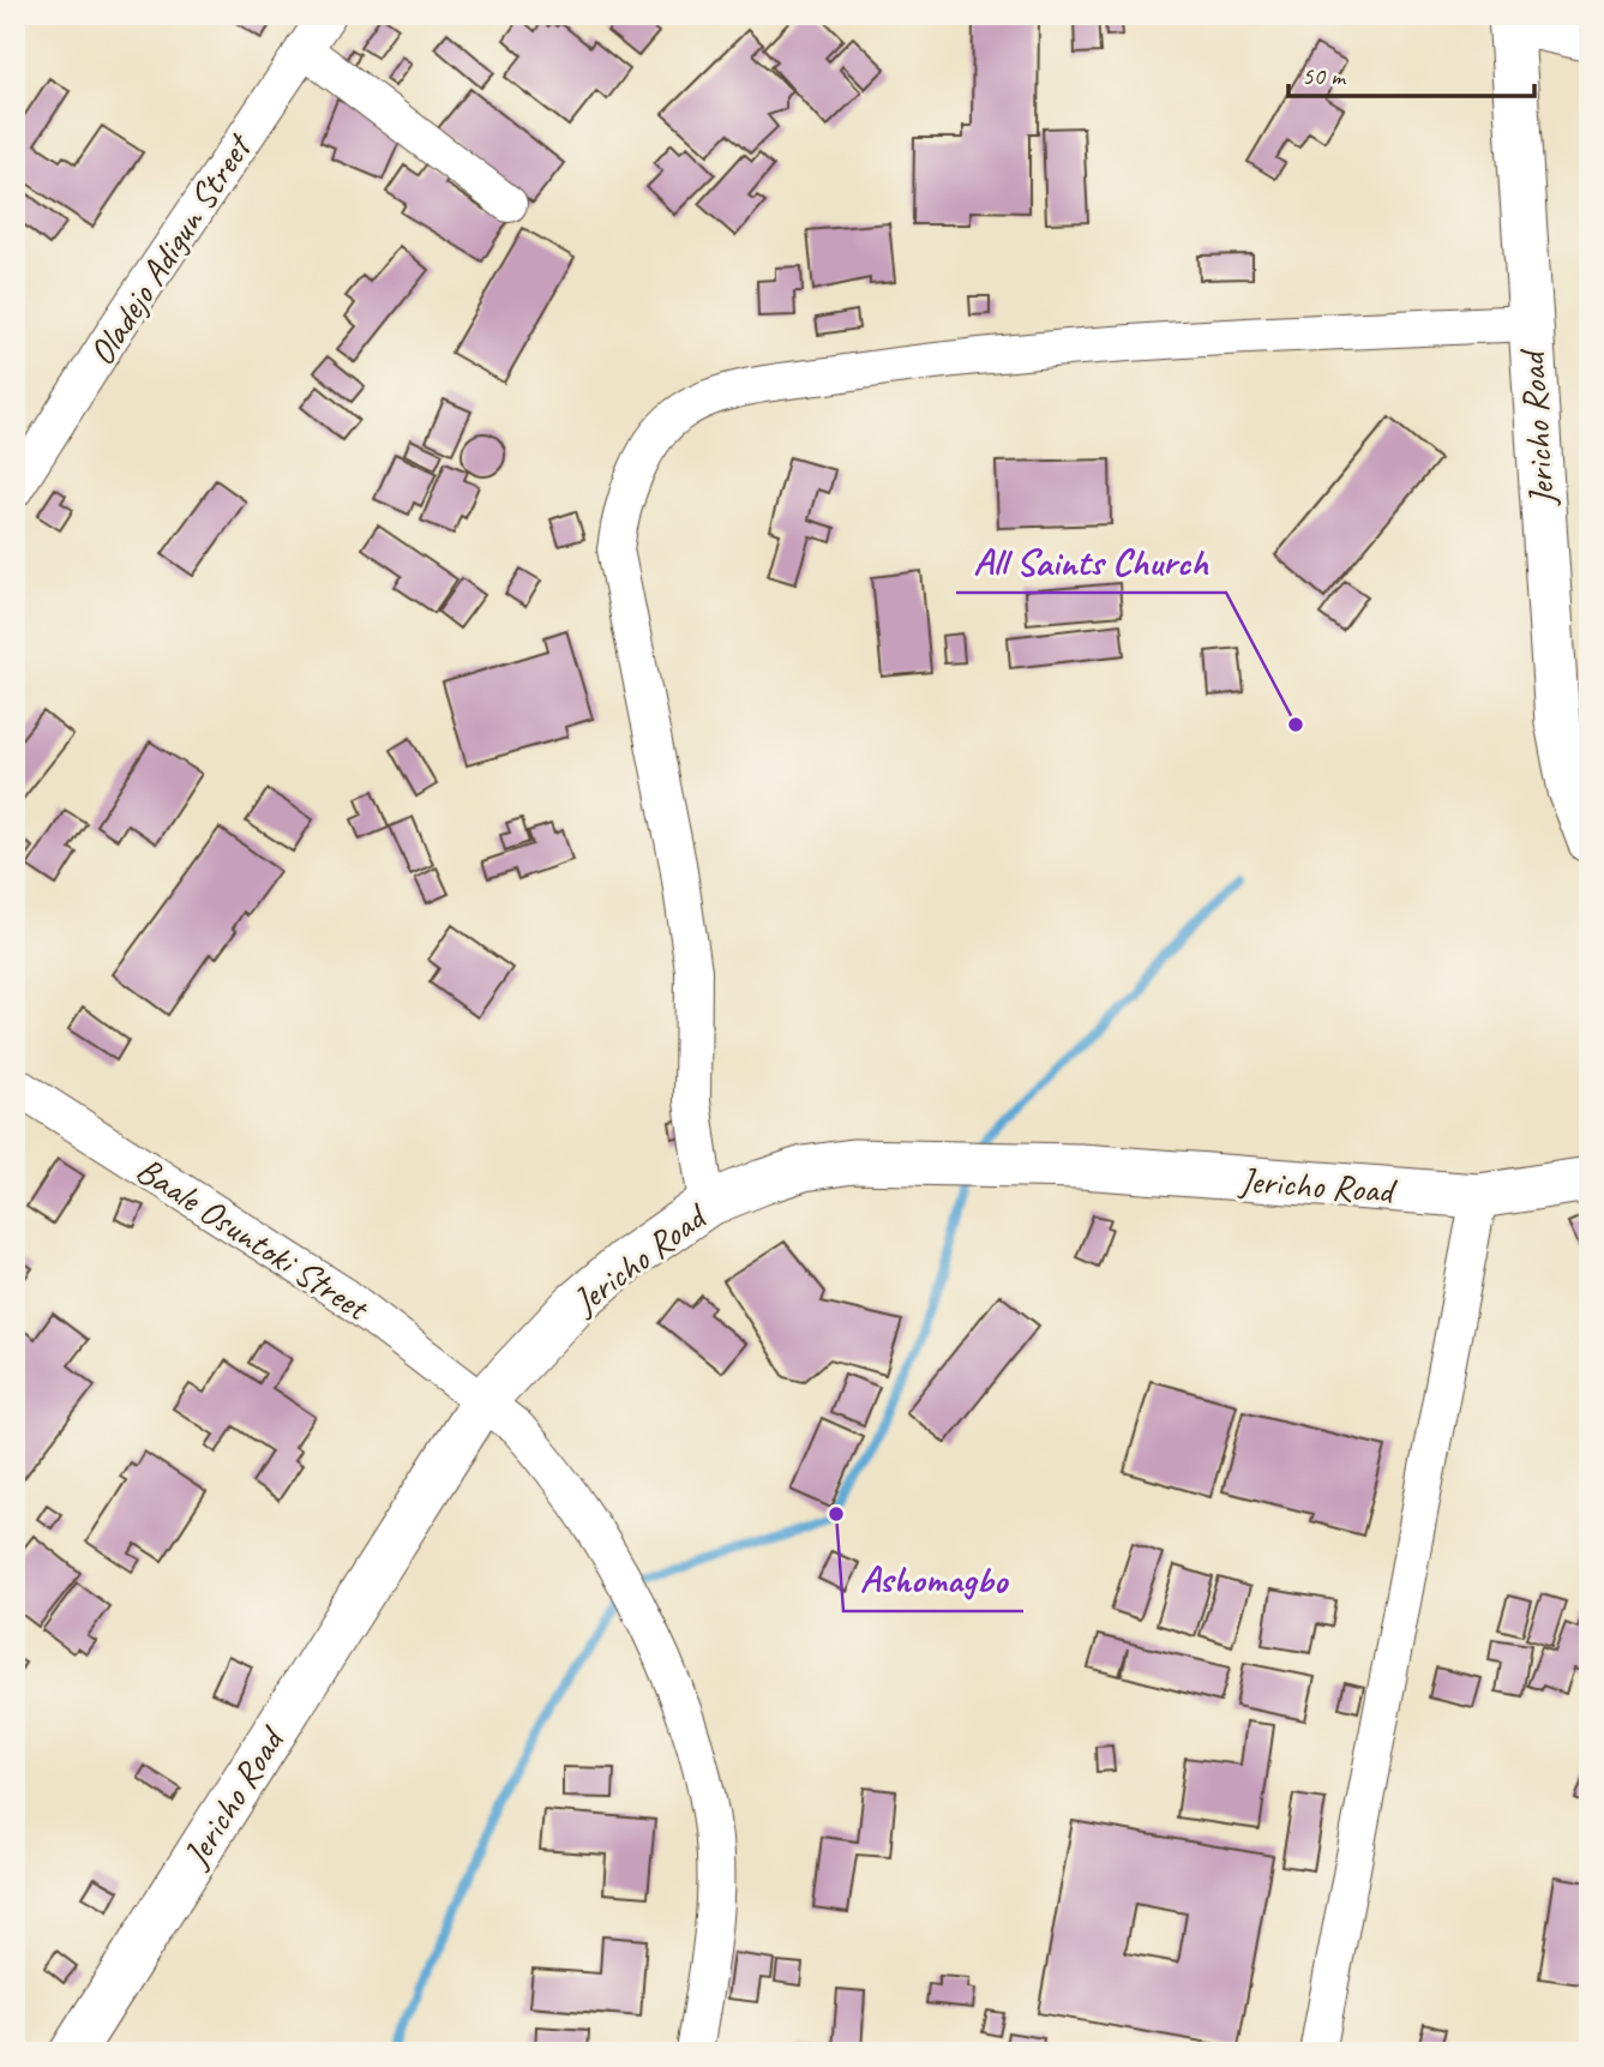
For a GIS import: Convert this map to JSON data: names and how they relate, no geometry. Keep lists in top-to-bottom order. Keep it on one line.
{"streets":{"street":["Oladejo Adigun Street","Jericho Road","Baale Osuntoki Street"]},"crossings":[["Jericho Road","Baale Osuntoki Street"]],"places":["All Saints Church","Ashomagbo"],"scale_bar":"50 m"}
